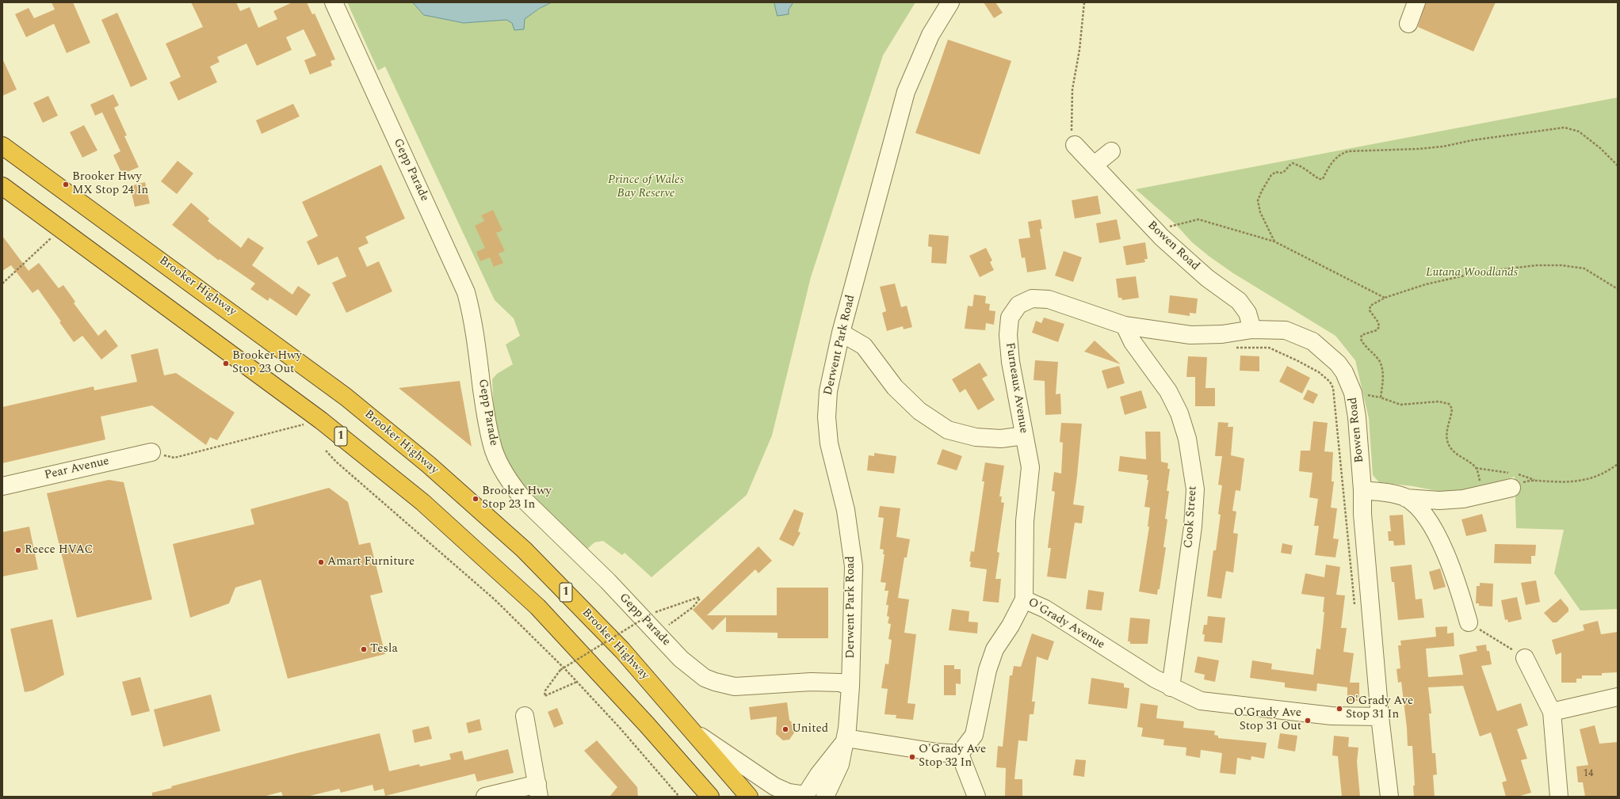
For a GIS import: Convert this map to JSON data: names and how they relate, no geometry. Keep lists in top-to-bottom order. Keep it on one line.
{"streets":{"highway":["Brooker Highway","1"],"street":["Gepp Parade","Bowen Road","Derwent Park Road","Furneaux Avenue","Pear Avenue","Cook Street","O'Grady Avenue"]},"crossings":[["Gepp Parade","Derwent Park Road"],["Bowen Road","Furneaux Avenue"],["Bowen Road","O'Grady Avenue"],["Furneaux Avenue","Cook Street"],["Furneaux Avenue","O'Grady Avenue"],["Cook Street","O'Grady Avenue"]],"parks":["Prince of Wales Bay Reserve","Lutana Woodlands"],"places":["Brooker Hwy MX Stop 24 In","Brooker Hwy Stop 23 Out","Brooker Hwy Stop 23 In","Reece HVAC","Amart Furniture","Tesla","O'Grady Ave Stop 31 In","O'Grady Ave Stop 31 Out","United","O'Grady Ave Stop 32 In"],"house_numbers":["14"]}
